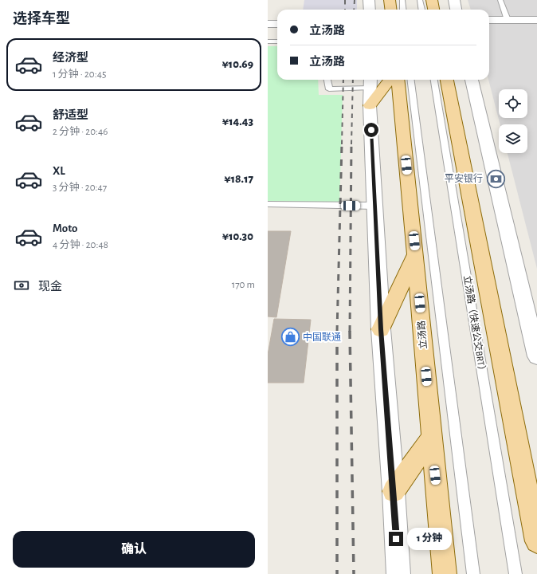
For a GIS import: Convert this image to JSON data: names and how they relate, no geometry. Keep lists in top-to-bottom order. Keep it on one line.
{"streets":{"main road":["立汤路"],"lane":["立汤路（快速公交BRT）"]},"places":{"bank":["平安银行"],"shop":["中国联通"]},"page":{"heading":"选择车型","banner":["立汤路","立汤路"],"list":[{"name":"经济型","note":"1 分钟 · 20:45","value":"¥10.69"},{"name":"舒适型","note":"2 分钟 · 20:46","value":"¥14.43"},{"name":"XL","note":"3 分钟 · 20:47","value":"¥18.17"},{"name":"Moto","note":"4 分钟 · 20:48","value":"¥10.30"}],"pay":["现金","170 m"],"buttons":"确认","bubble":"1 分钟"}}
